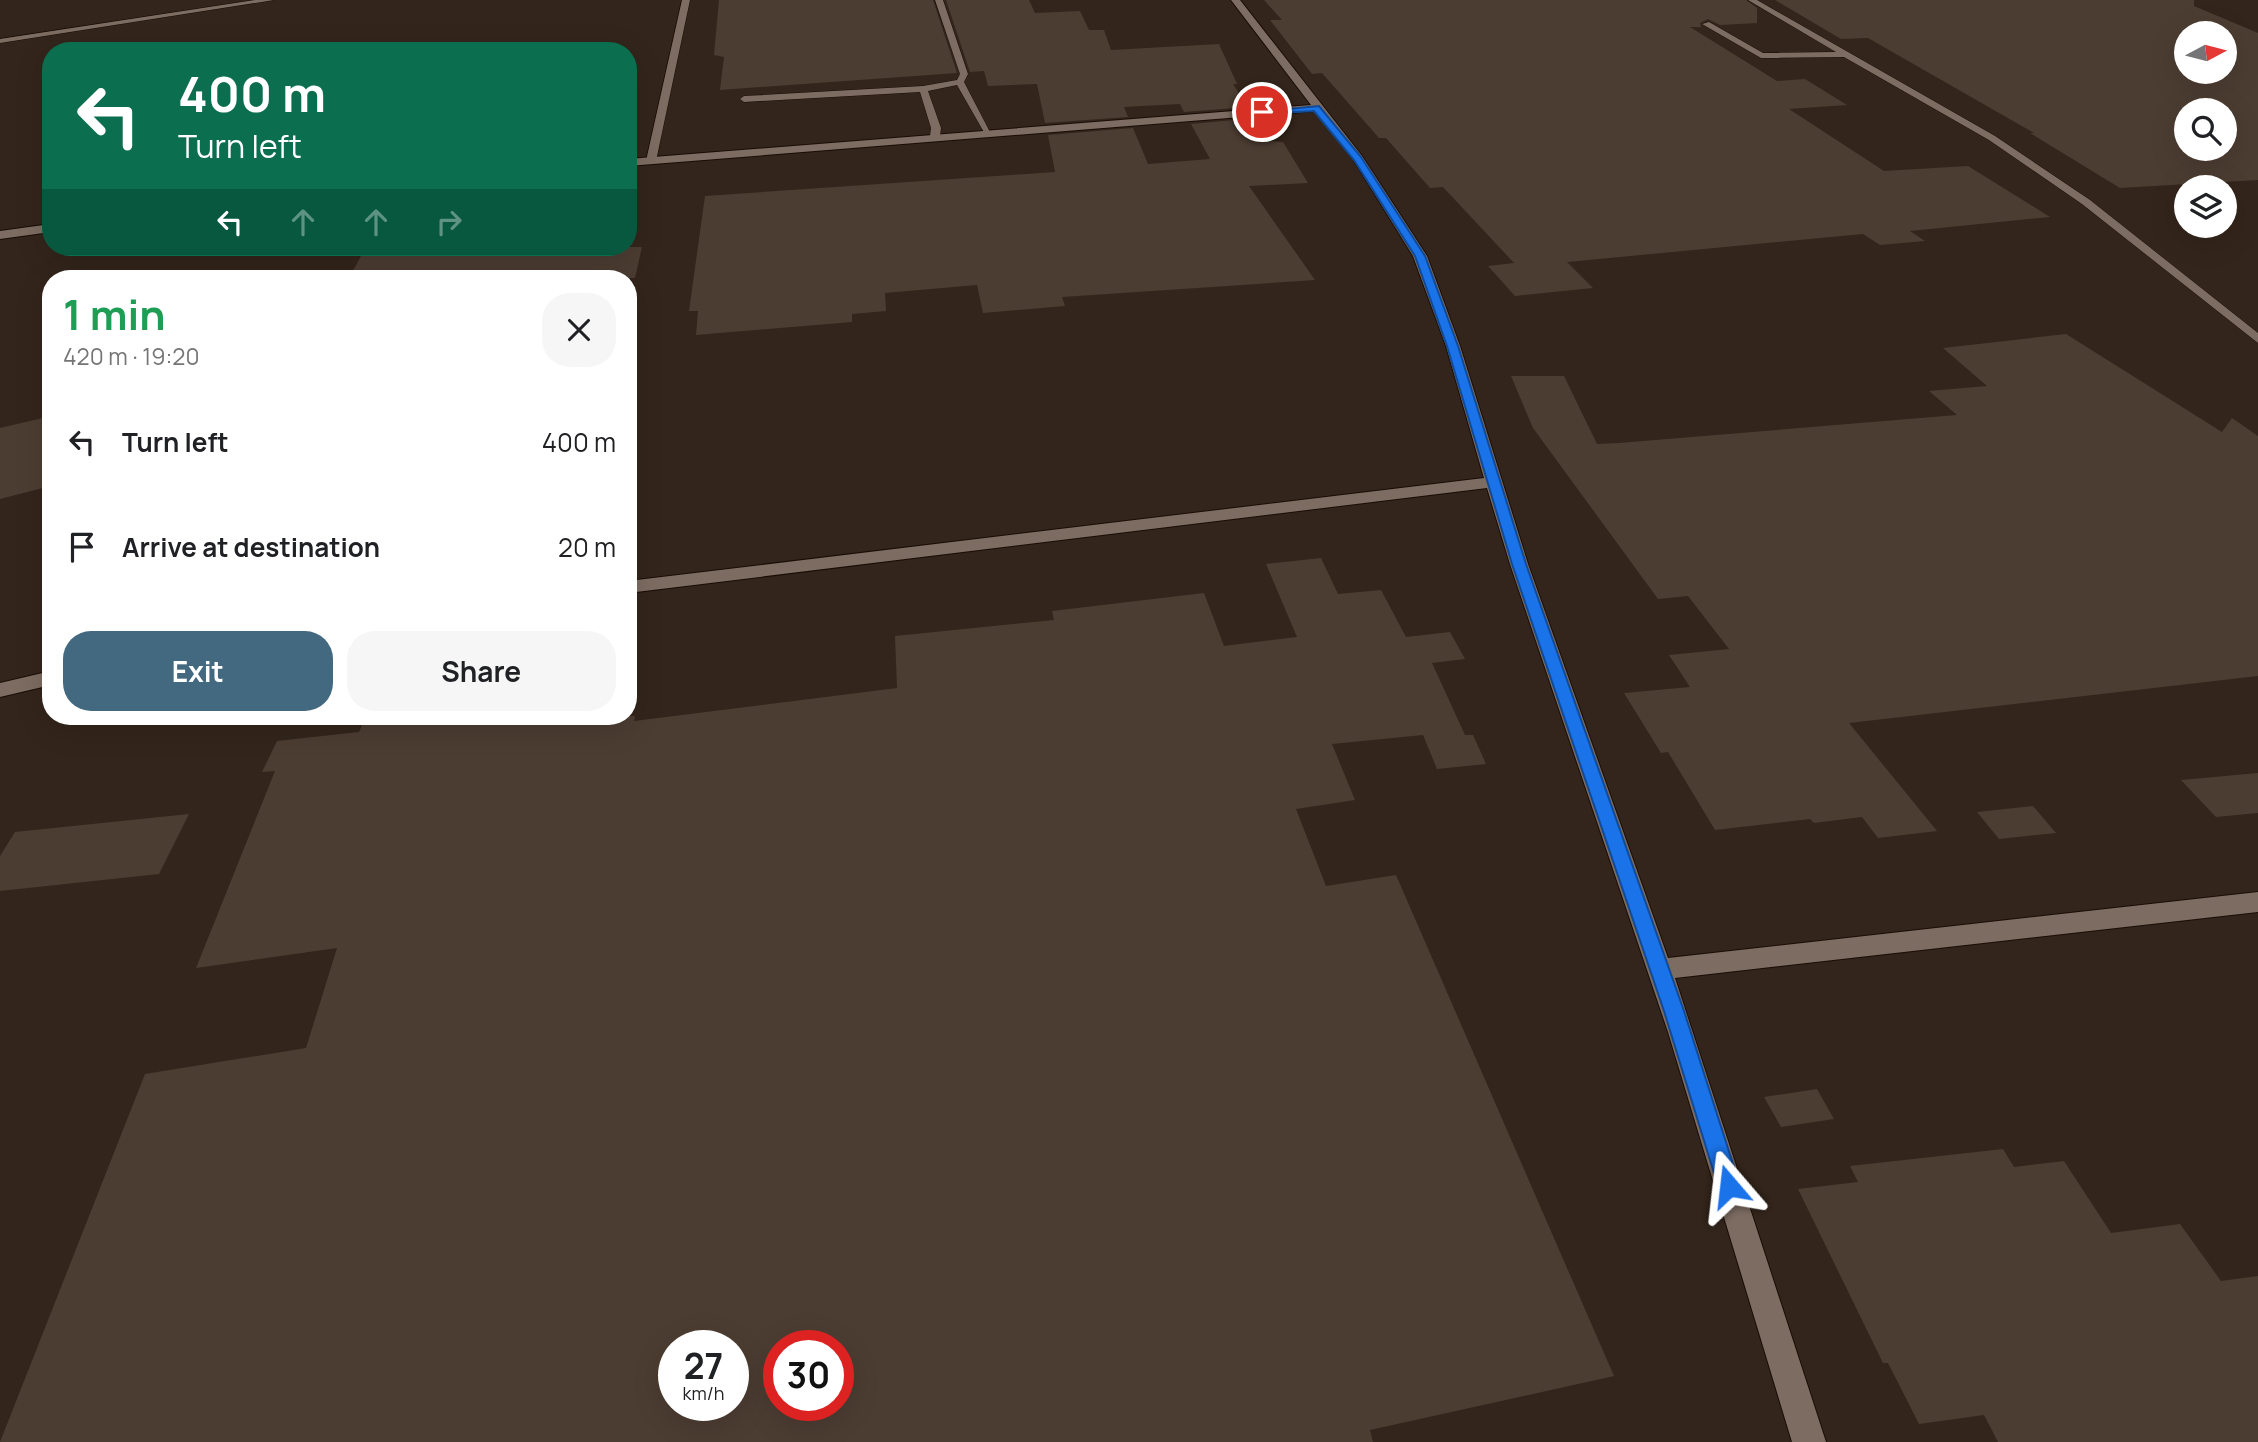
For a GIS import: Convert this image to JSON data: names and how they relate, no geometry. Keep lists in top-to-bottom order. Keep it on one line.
{"north":"right","page":{"turn":["400 m","Turn left"],"heading":["1 min","420 m · 19:20"],"list":[{"name":"Turn left","value":"400 m"},{"name":"Arrive at destination","value":"20 m"}],"buttons":["Exit","Share"],"speed":"27 km/h","limit":"30"}}
